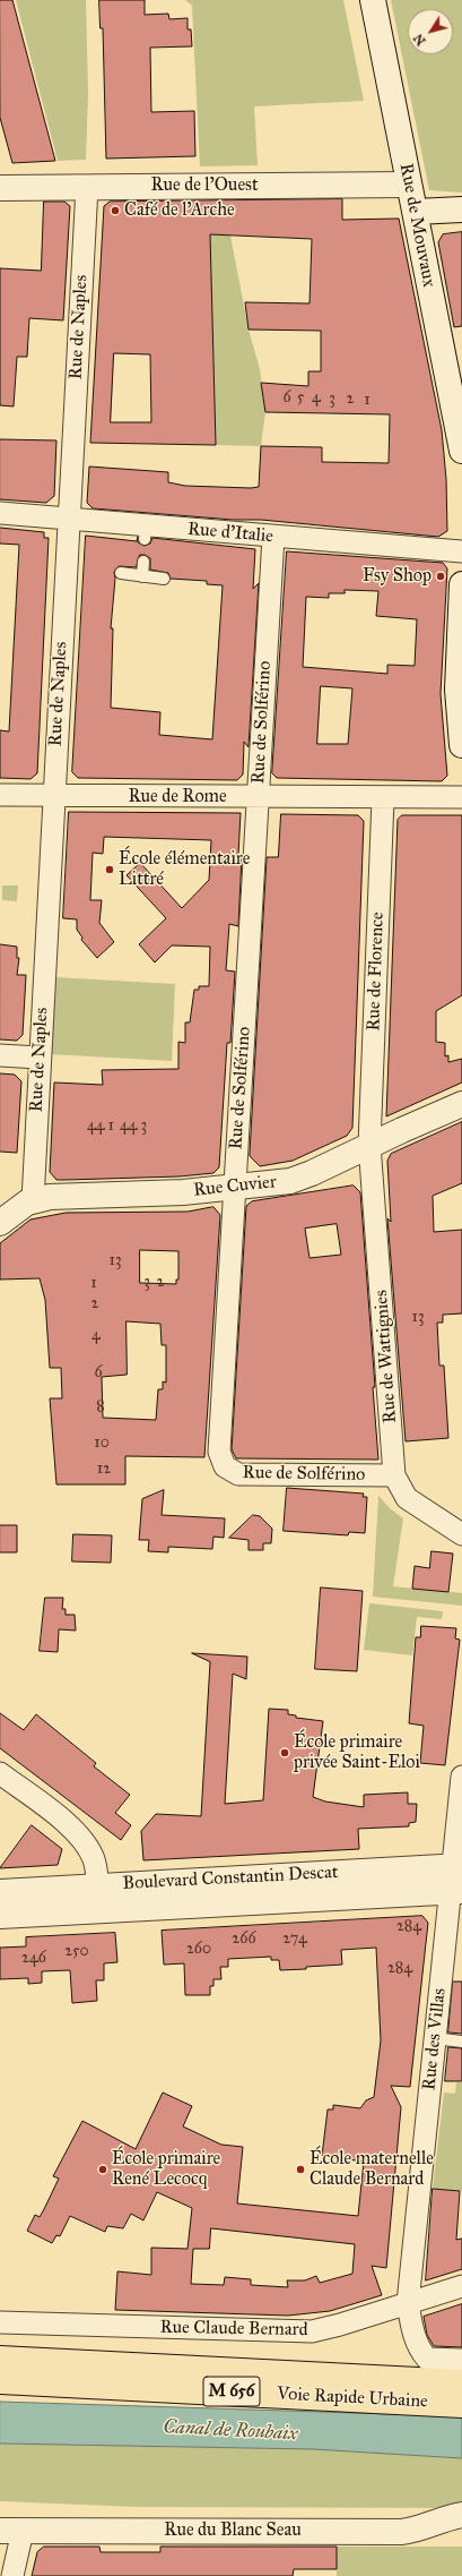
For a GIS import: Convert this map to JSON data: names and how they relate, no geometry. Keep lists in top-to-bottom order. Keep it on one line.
{"streets":{"highway":["M 656","Voie Rapide Urbaine"],"street":["Rue de l'Ouest","Rue de Mouvaux","Rue de Naples","Rue d'Italie","Rue de Solférino","Rue de Rome","Rue de Florence","Rue Cuvier","Rue de Wattignies","Boulevard Constantin Descat","Rue des Villas","Rue Claude Bernard","Rue du Blanc Seau"]},"crossings":[["Rue de l'Ouest","Rue de Mouvaux"],["Rue de l'Ouest","Rue de Naples"],["Rue de Naples","Rue d'Italie"],["Rue de Naples","Rue de Rome"],["Rue de Naples","Rue Cuvier"],["Rue d'Italie","Rue de Solférino"],["Rue de Solférino","Rue de Rome"],["Rue de Solférino","Rue Cuvier"],["Rue de Solférino","Rue de Wattignies"],["Rue de Rome","Rue de Florence"],["Rue de Florence","Rue Cuvier"],["Rue de Florence","Rue de Wattignies"],["Rue Cuvier","Rue de Wattignies"],["Boulevard Constantin Descat","Rue des Villas"],["Rue des Villas","Rue Claude Bernard"]],"water":["Canal de Roubaix"],"places":["Café de l'Arche","Fsy Shop","École élémentaire Littré","École primaire privée Saint-Eloi","École primaire René Lecocq","École maternelle Claude Bernard"],"house_numbers":["6","5","4","3","2","1","44 1","44 3","13","3","2","1","2","13","4","6","8","10","12","284","266","274","260","250","246","284"],"north":"bottom left"}
